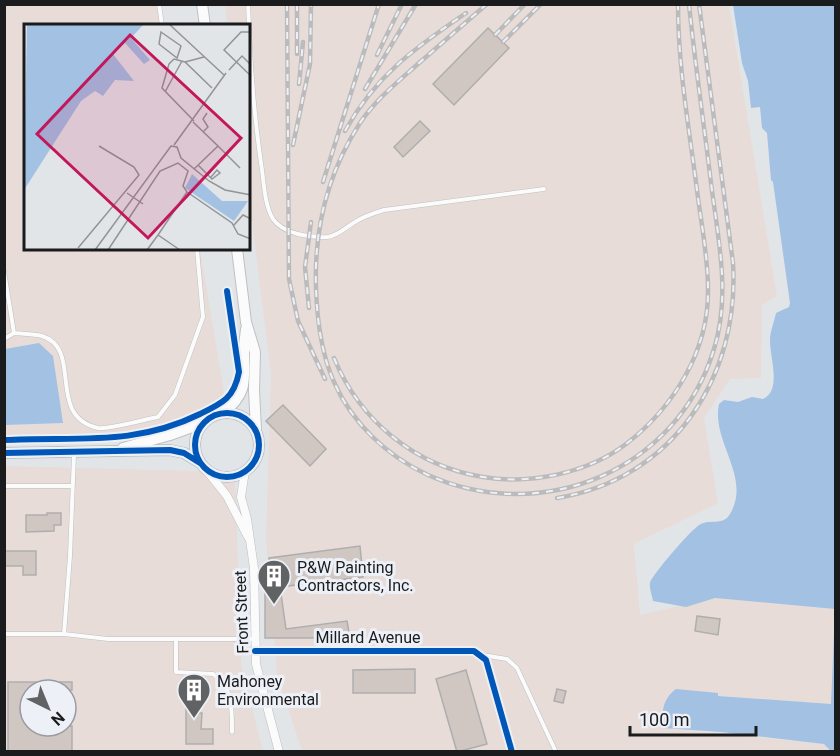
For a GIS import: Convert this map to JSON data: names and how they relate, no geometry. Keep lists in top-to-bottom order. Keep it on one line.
{"streets":{"street":["Front Street","Millard Avenue"]},"crossings":[["Front Street","Millard Avenue"]],"places":{"building":["P&W Painting Contractors, Inc.","Mahoney Environmental"]},"scale_bar":"100 m","north":"bottom right"}
